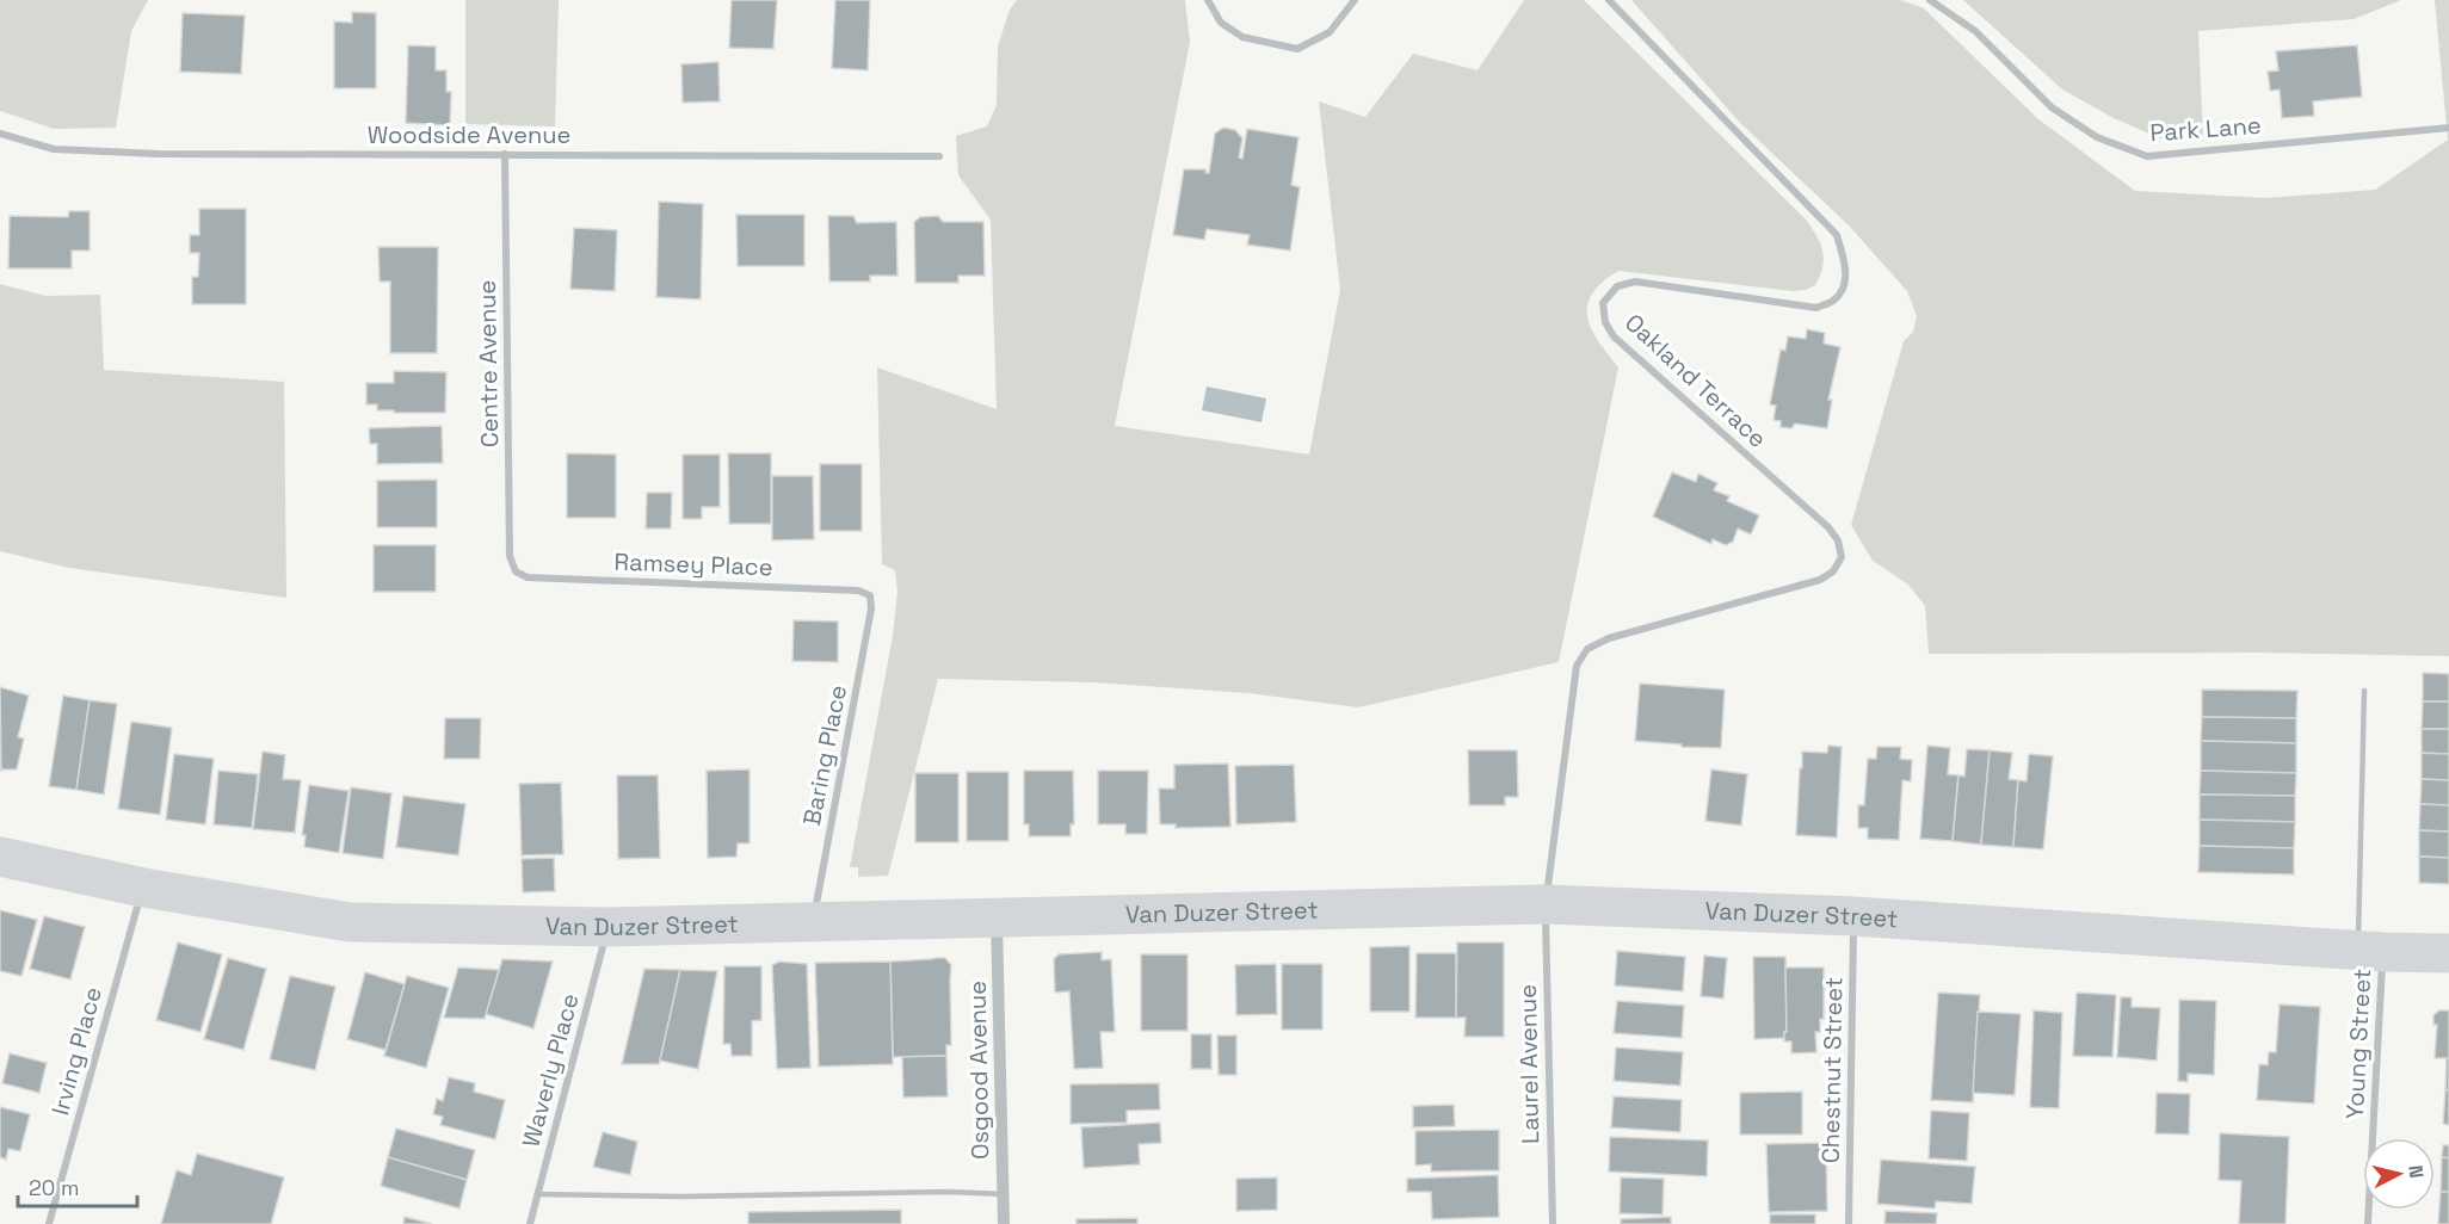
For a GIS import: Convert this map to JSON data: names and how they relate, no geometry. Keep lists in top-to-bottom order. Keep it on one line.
{"streets":{"main road":["Van Duzer Street"],"street":["Park Lane","Woodside Avenue","Centre Avenue","Oakland Terrace","Ramsey Place","Baring Place","Young Street","Irving Place","Laurel Avenue","Waverly Place","Osgood Avenue","Chestnut Street"]},"crossings":[["Woodside Avenue","Centre Avenue"],["Centre Avenue","Ramsey Place"],["Oakland Terrace","Van Duzer Street"],["Oakland Terrace","Laurel Avenue"],["Ramsey Place","Baring Place"],["Baring Place","Van Duzer Street"],["Van Duzer Street","Young Street"],["Van Duzer Street","Irving Place"],["Van Duzer Street","Laurel Avenue"],["Van Duzer Street","Waverly Place"],["Van Duzer Street","Osgood Avenue"],["Van Duzer Street","Chestnut Street"]],"scale_bar":"20 m","north":"right"}
